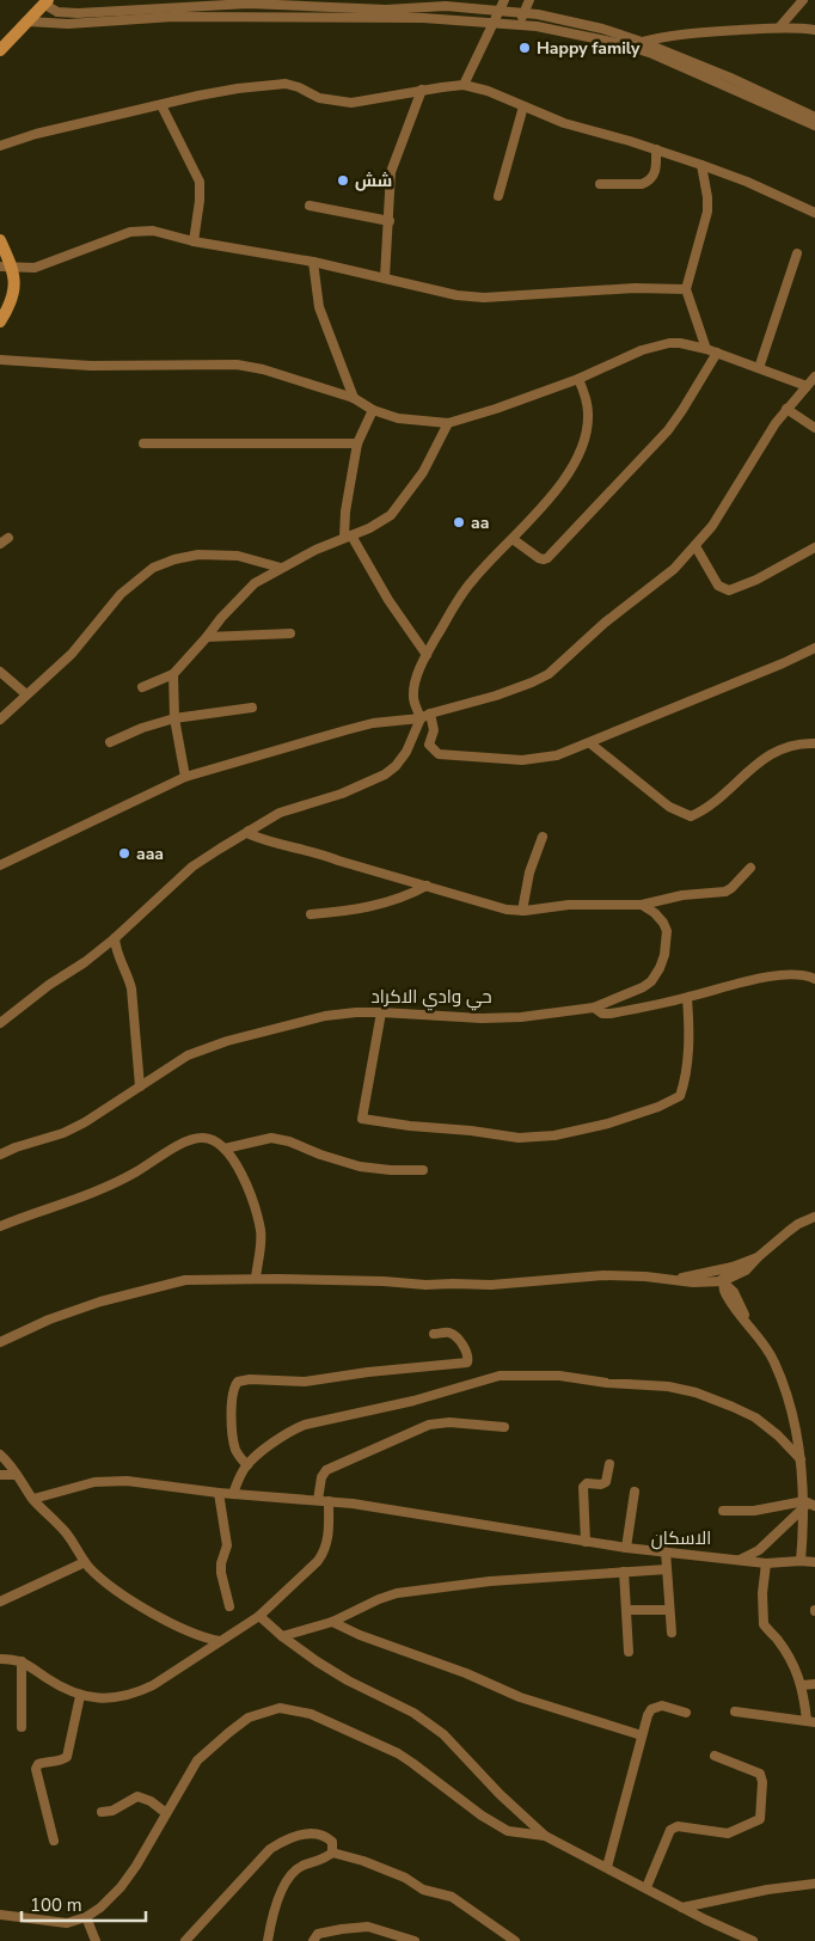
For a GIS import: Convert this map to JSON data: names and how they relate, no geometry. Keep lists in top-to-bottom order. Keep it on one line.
{"districts":["حي وادي الاكراد","الاسكان"],"places":["Happy family","شش","aa","aaa"],"scale_bar":"100 m"}
